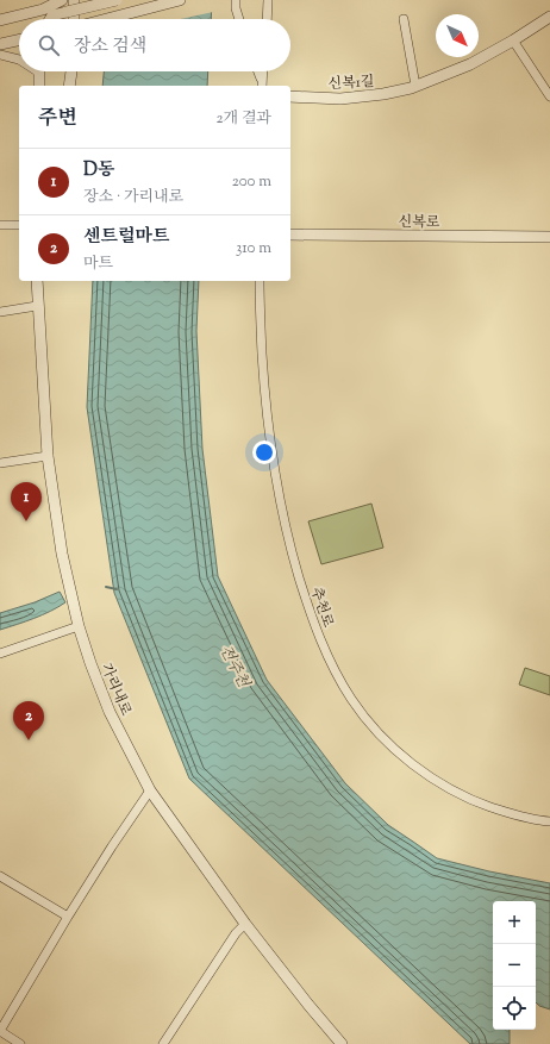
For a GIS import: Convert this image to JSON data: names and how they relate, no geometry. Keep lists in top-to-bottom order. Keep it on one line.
{"streets":{"street":["신복1길","신복로","추천로","가리내로"]},"water":["전주천"],"north":"bottom right","page":{"search":"장소 검색","heading":["주변","2개 결과"],"list":[{"mark":"1","name":"D동","note":"장소 · 가리내로","value":"200 m"},{"mark":"2","name":"센트럴마트","note":"마트","value":"310 m"}],"pins":["1","2"],"map_buttons":["+","−"]}}
